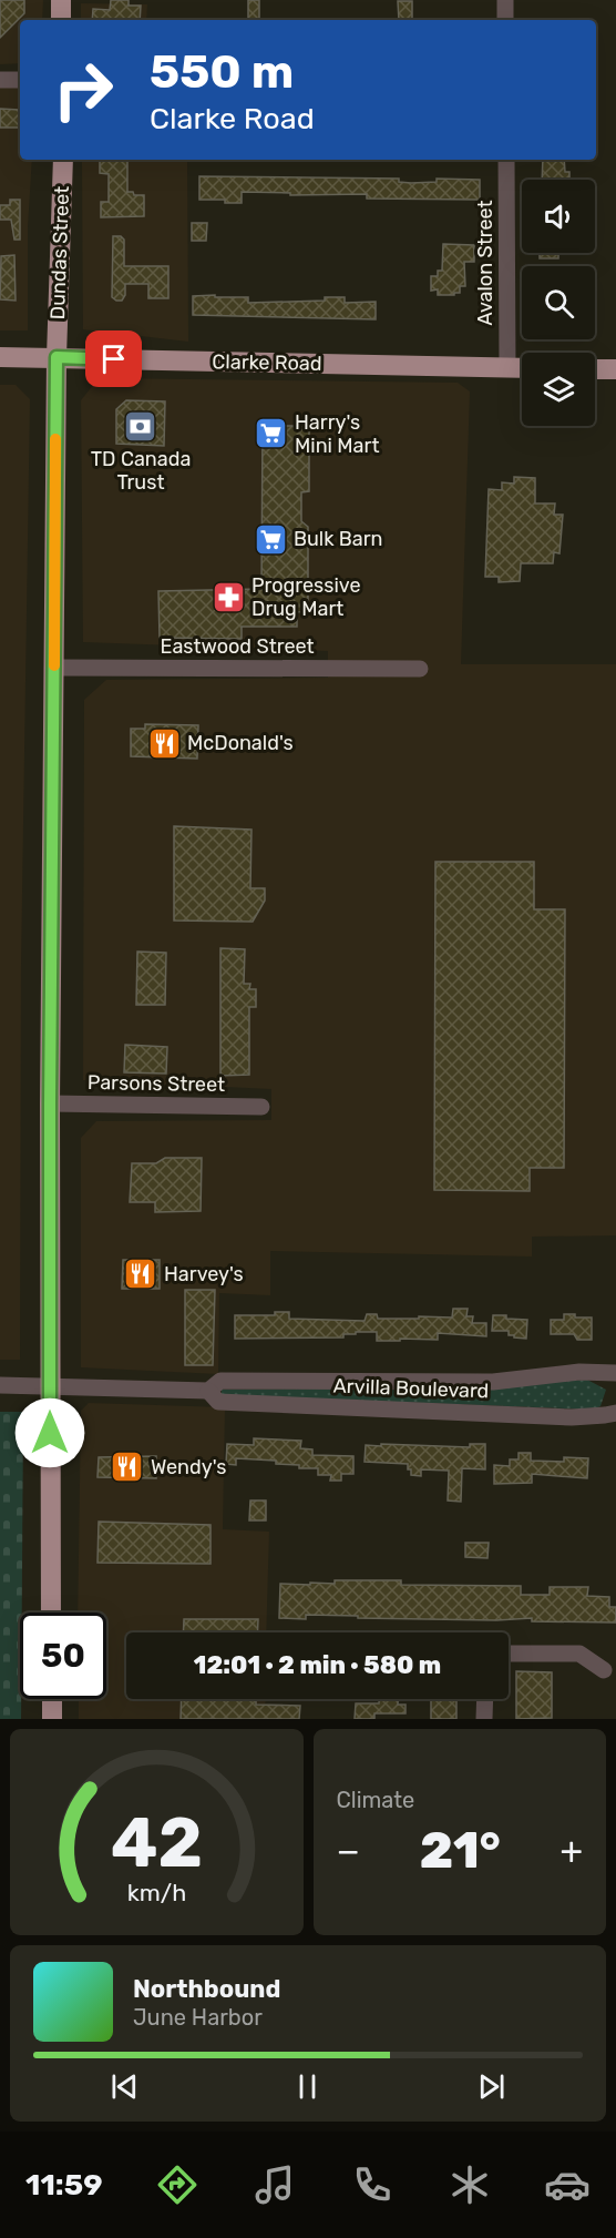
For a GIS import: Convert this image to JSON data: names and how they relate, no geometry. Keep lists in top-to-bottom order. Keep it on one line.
{"streets":{"main road":["Dundas Street","Clarke Road"],"street":["Avalon Street","Eastwood Street","Parsons Street","Arvilla Boulevard"]},"crossings":[["Dundas Street","Clarke Road"],["Dundas Street","Eastwood Street"],["Dundas Street","Parsons Street"],["Dundas Street","Arvilla Boulevard"],["Avalon Street","Clarke Road"]],"places":{"bank":["TD Canada Trust"],"supermarket":["Harry's Mini Mart","Bulk Barn"],"pharmacy":["Progressive Drug Mart"],"restaurant":["McDonald's","Harvey's","Wendy's"]},"page":{"turn":["550 m","Clarke Road"],"limit":"50","trip":"12:01 · 2 min · 580 m","tile":"Climate","heat":["−","21°","+"],"song":["Northbound","June Harbor"],"tabs":"11:59","gauge":["42","km/h"]}}
